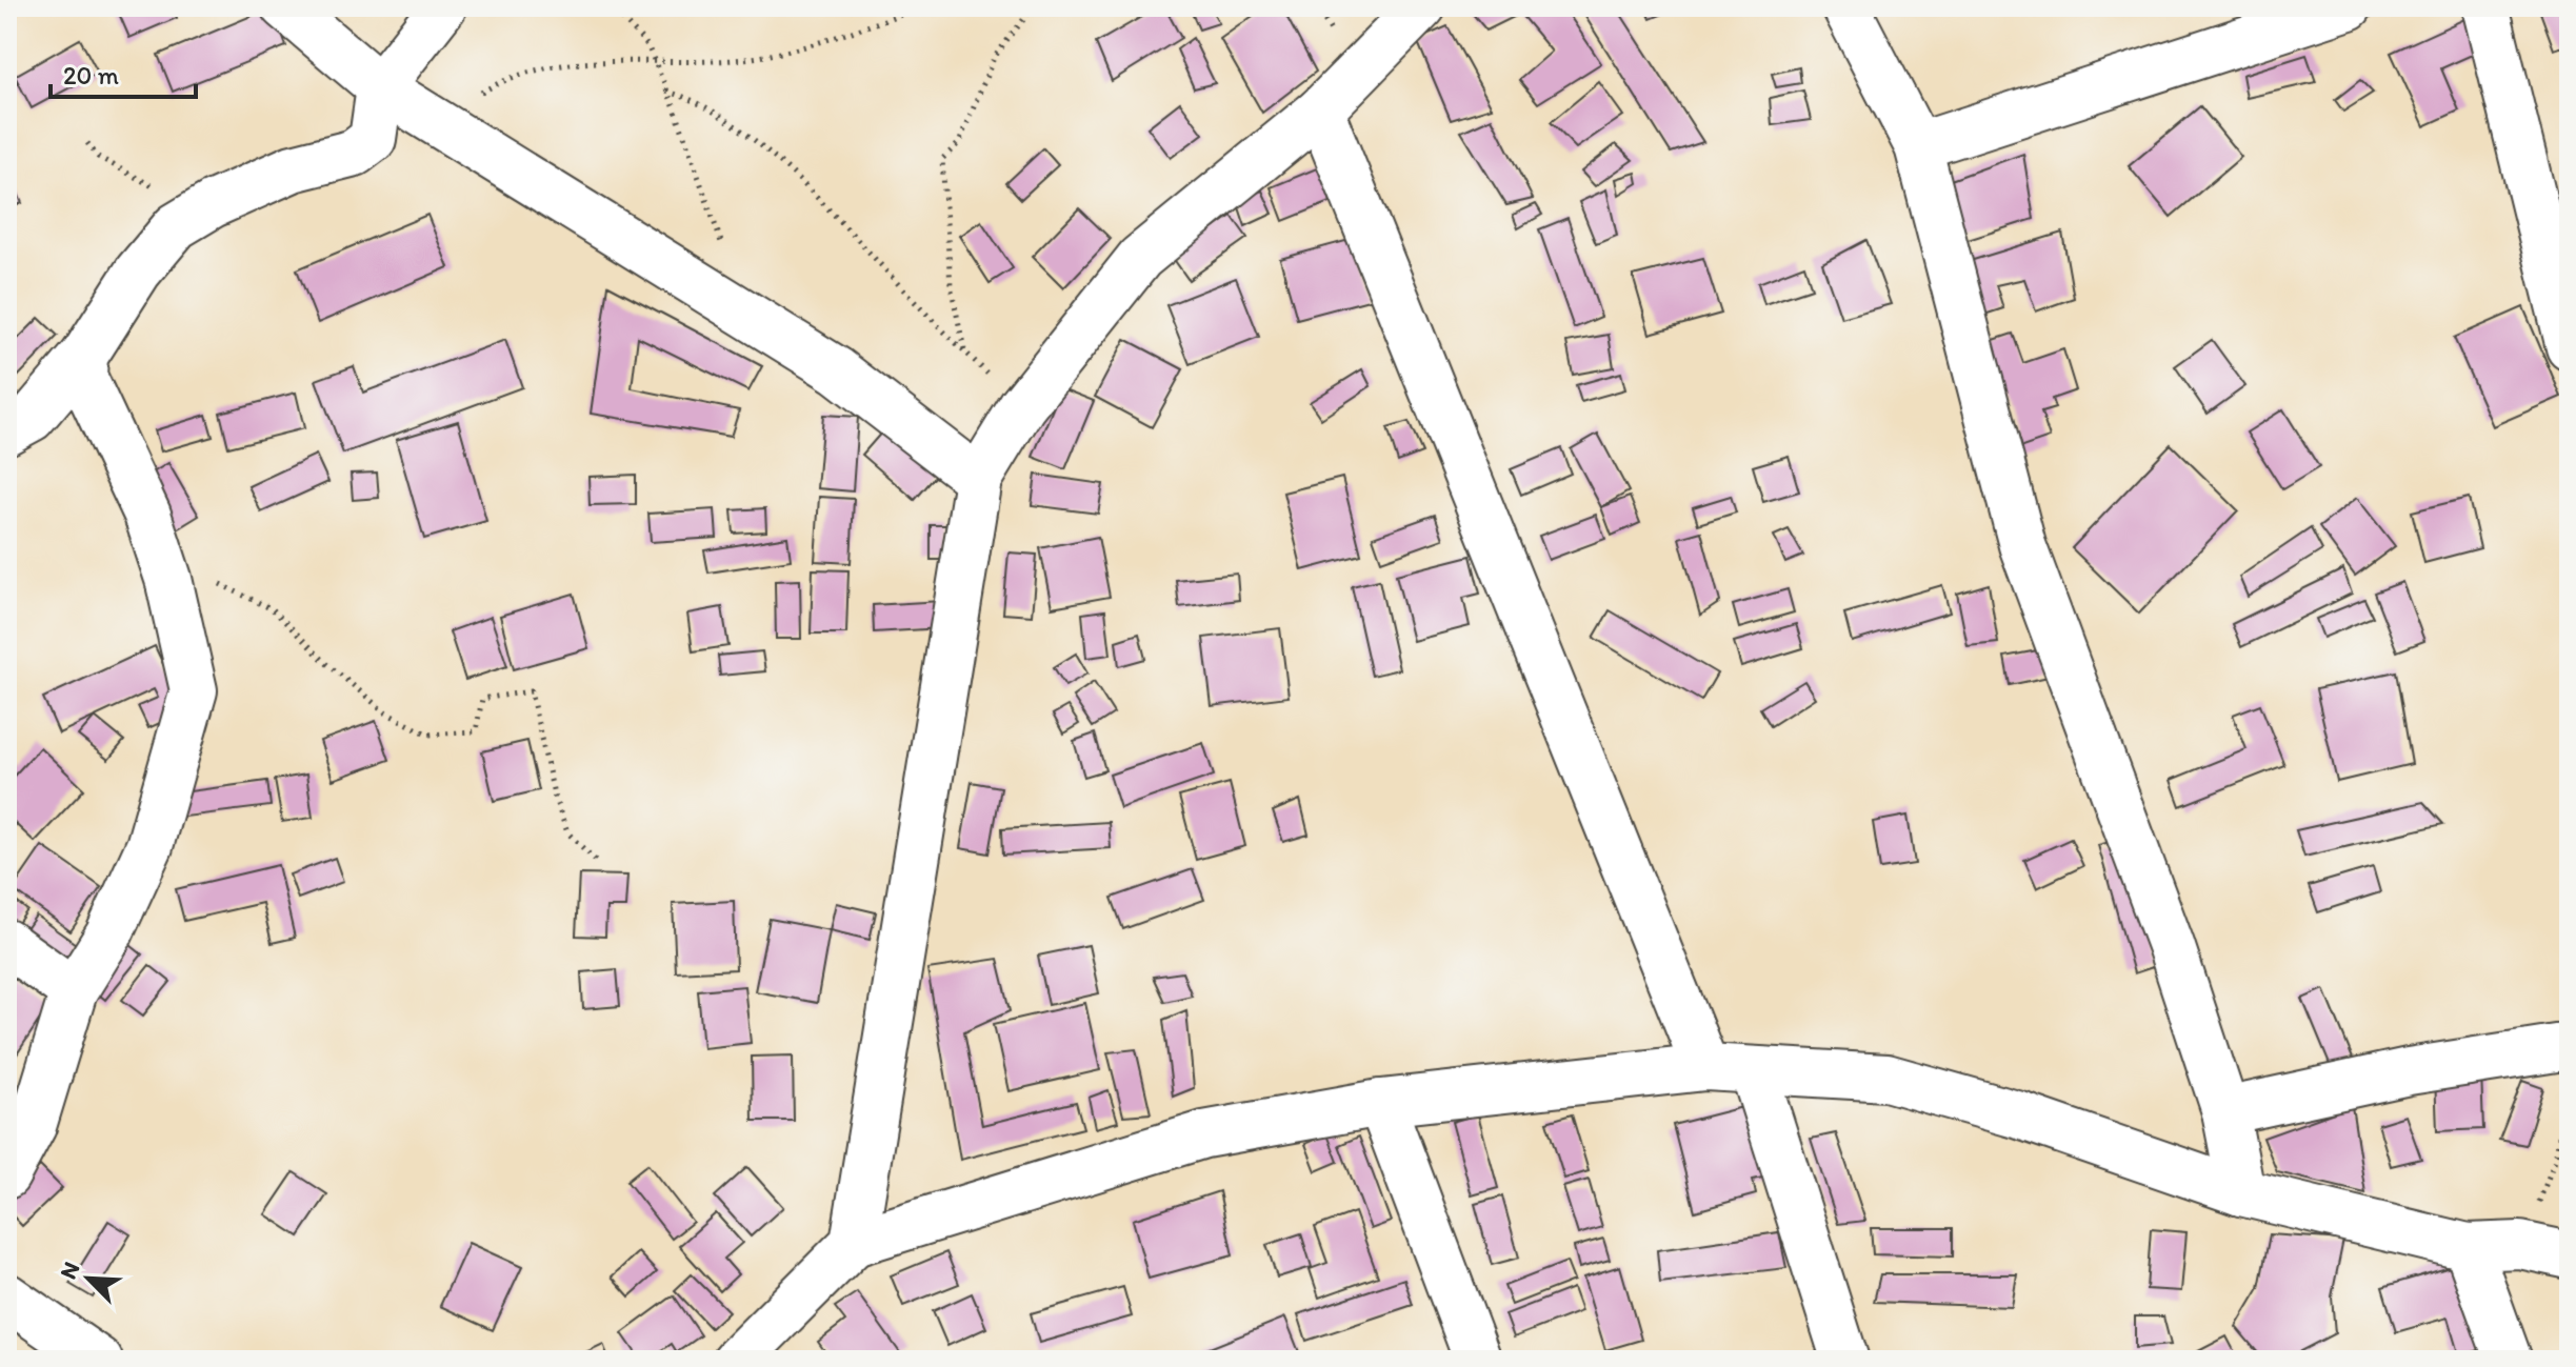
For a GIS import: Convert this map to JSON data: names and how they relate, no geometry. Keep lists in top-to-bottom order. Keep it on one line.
{"scale_bar":"20 m","north":"top left"}
